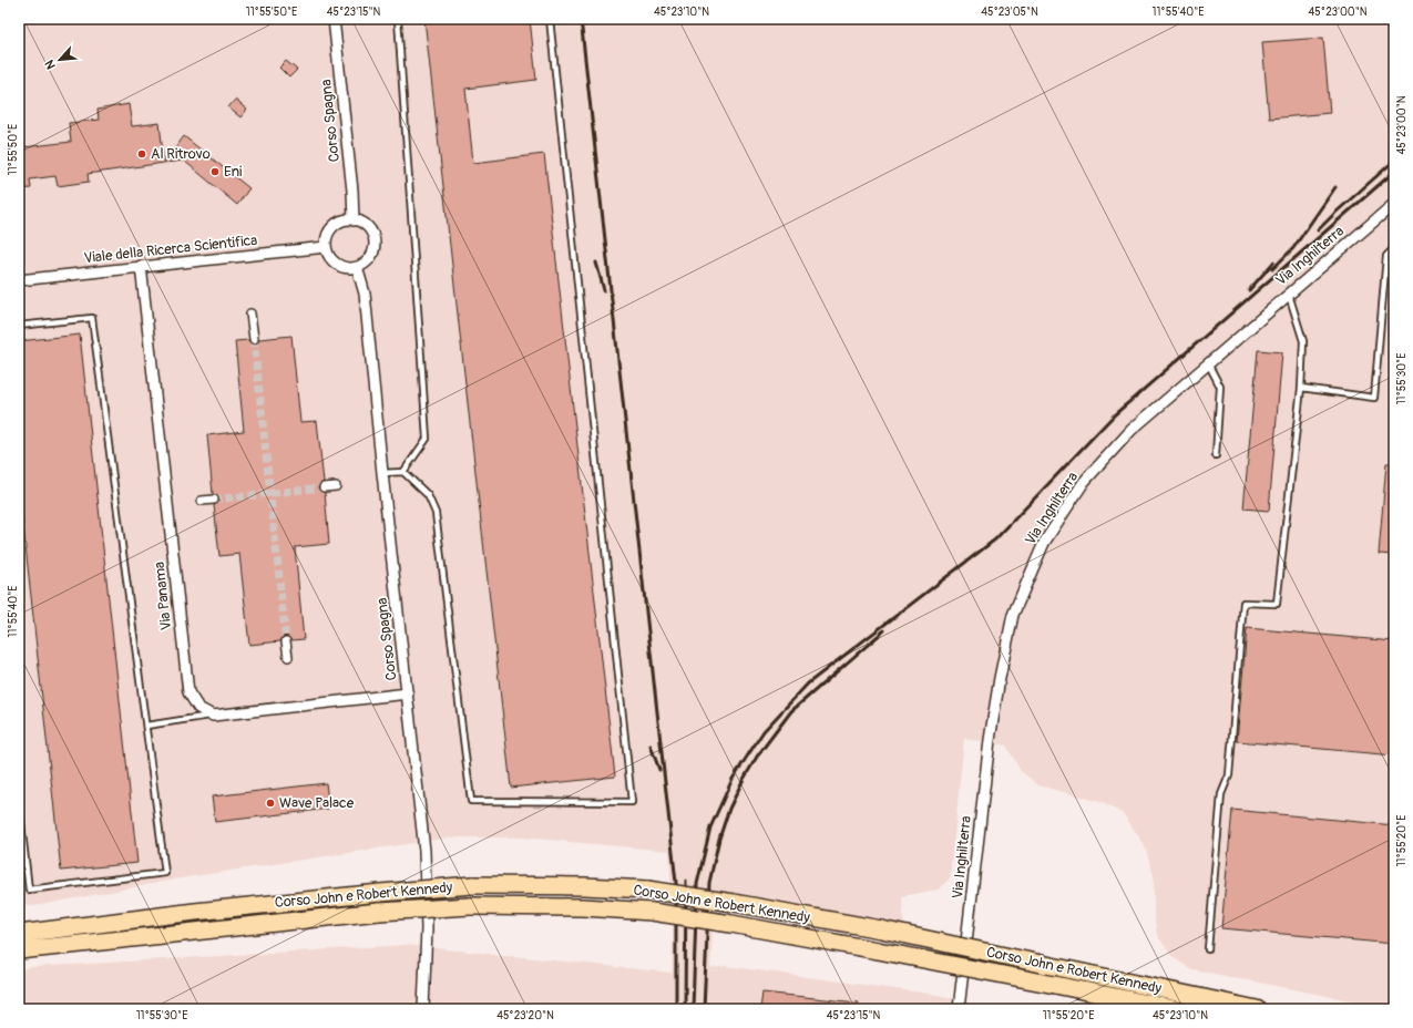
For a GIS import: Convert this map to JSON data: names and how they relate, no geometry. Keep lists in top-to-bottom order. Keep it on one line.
{"streets":{"highway":["Corso John e Robert Kennedy"],"street":["Corso Spagna","Viale della Ricerca Scientifica","Via Inghilterra","Via Panama"]},"crossings":[["Corso Spagna","Viale della Ricerca Scientifica"],["Viale della Ricerca Scientifica","Via Panama"]],"places":["Al Ritrovo","Eni","Wave Palace"],"north":"bottom left","coordinates":["11°55'50\"E","45°23'15\"N","45°23'10\"N","45°23'05\"N","11°55'40\"E","45°23'00\"N","11°55'30\"E","11°55'20\"E","45°23'20\"N"]}
